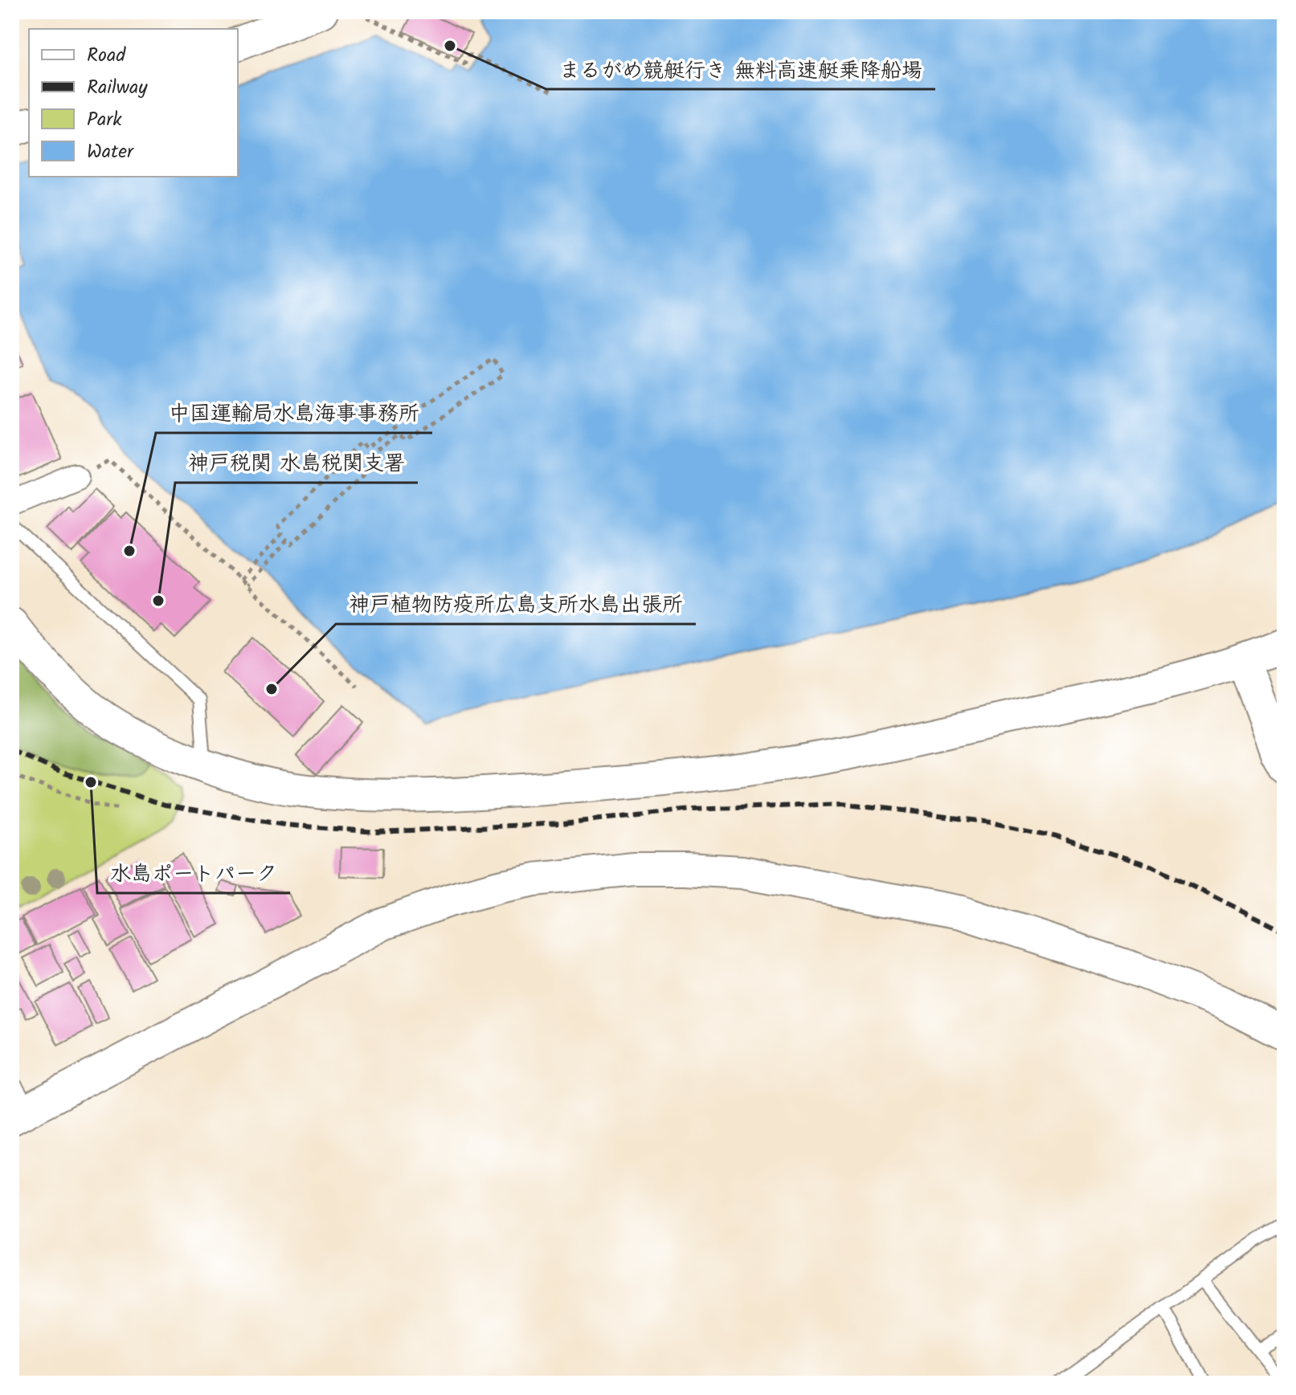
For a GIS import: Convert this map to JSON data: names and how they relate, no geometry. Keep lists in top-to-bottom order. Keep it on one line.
{"places":["まるがめ競艇行き 無料高速艇乗降船場","中国運輸局水島海事事務所","神戸税関 水島税関支署","神戸植物防疫所広島支所水島出張所","水島ポートパーク"],"legend":["Road","Railway","Park","Water"]}
